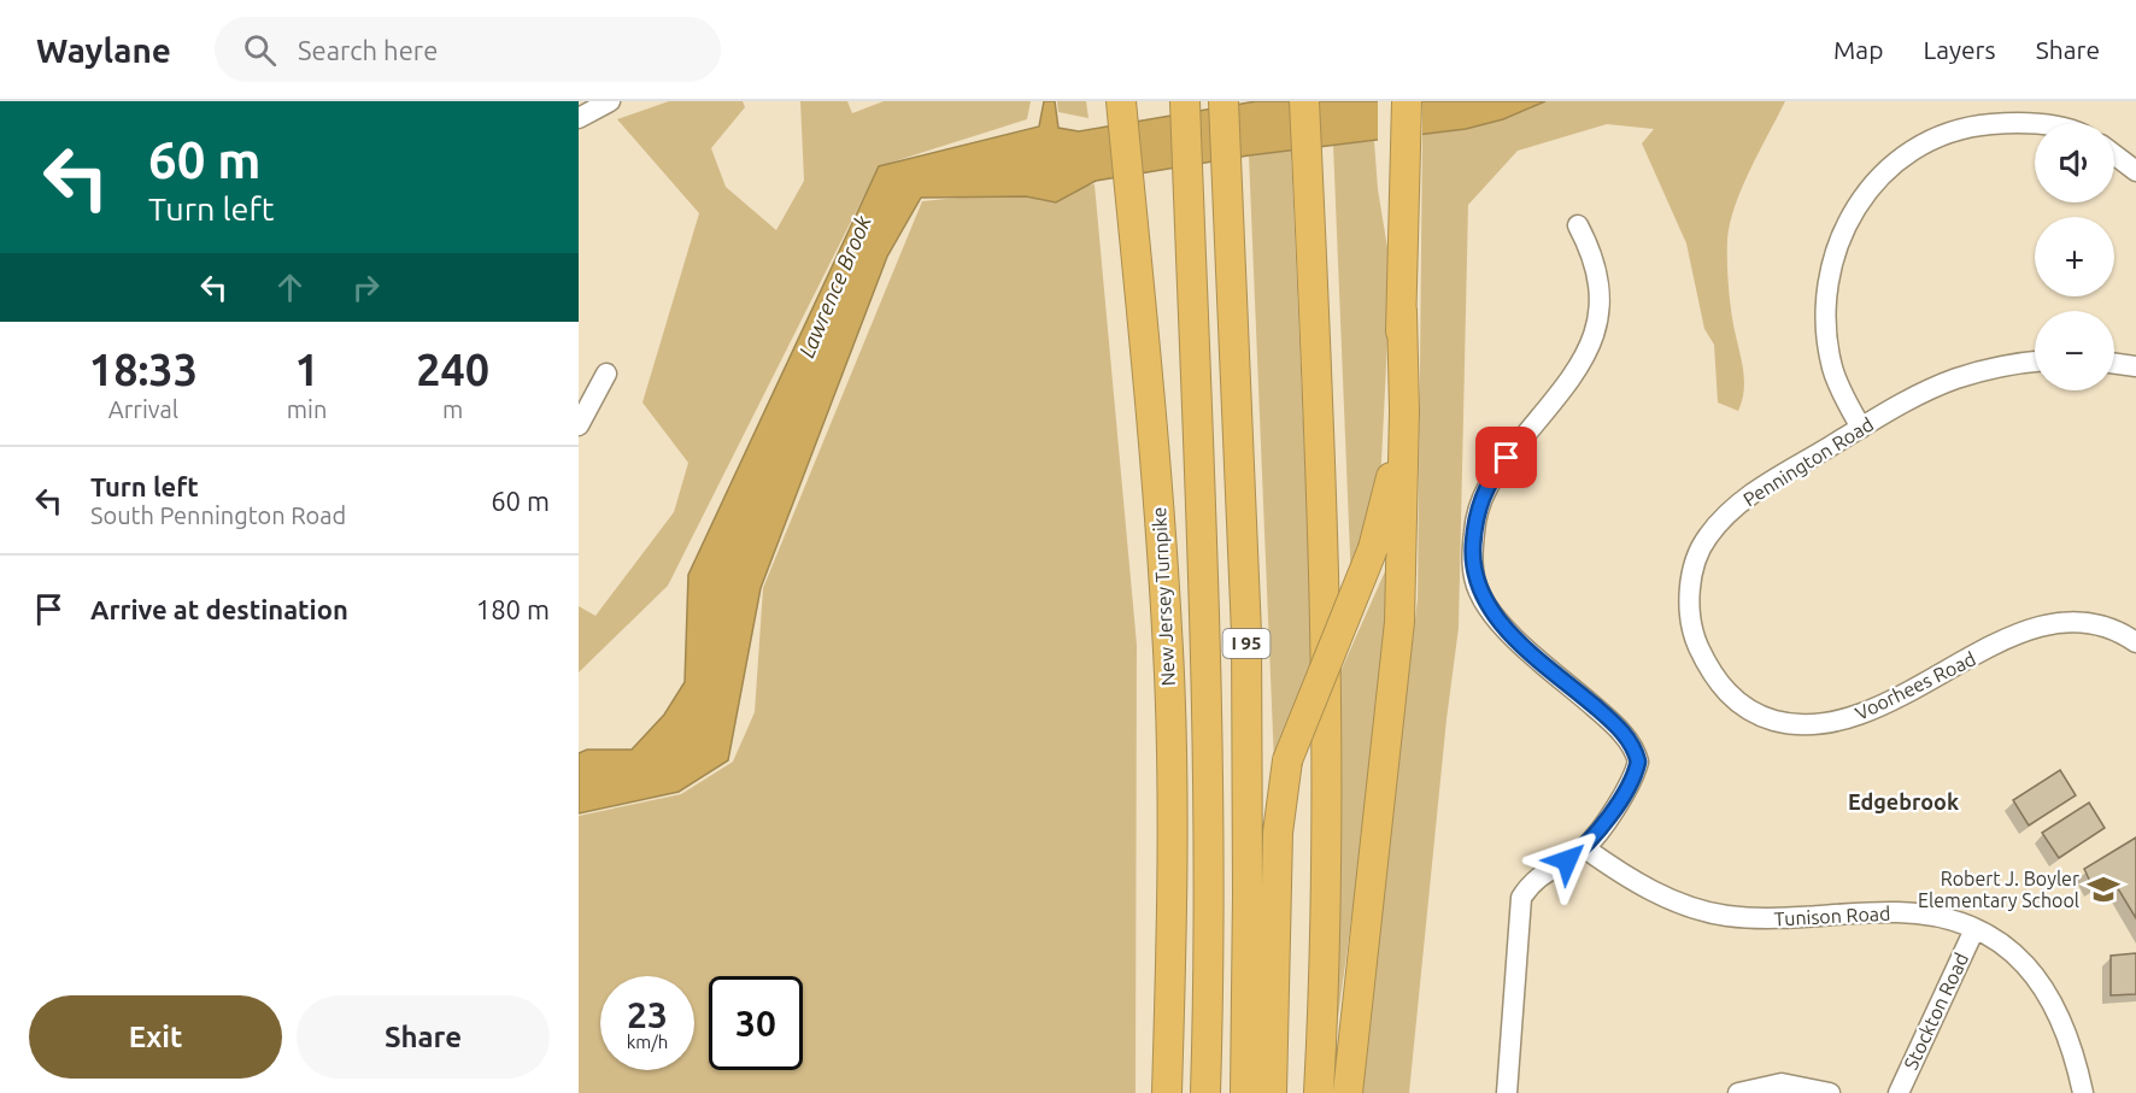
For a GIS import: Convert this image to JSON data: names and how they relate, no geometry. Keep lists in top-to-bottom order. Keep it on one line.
{"streets":{"highway":["New Jersey Turnpike","I 95"],"street":["Pennington Road","Voorhees Road","Tunison Road","Stockton Road"]},"crossings":[["Pennington Road","Voorhees Road"],["Tunison Road","Stockton Road"]],"districts":["Edgebrook"],"water":["Lawrence Brook"],"places":{"school or university":["Robert J. Boyler Elementary School"]},"page":{"header":"Waylane","search":"Search here","nav":["Map","Layers","Share"],"turn":["60 m","Turn left"],"map_buttons":["+","−"],"eta":["18:33","Arrival","1","min","240","m"],"list":[{"name":"Turn left","note":"South Pennington Road","value":"60 m"},{"name":"Arrive at destination","value":"180 m"}],"speed":"23 km/h","limit":"30","buttons":["Exit","Share"]}}
